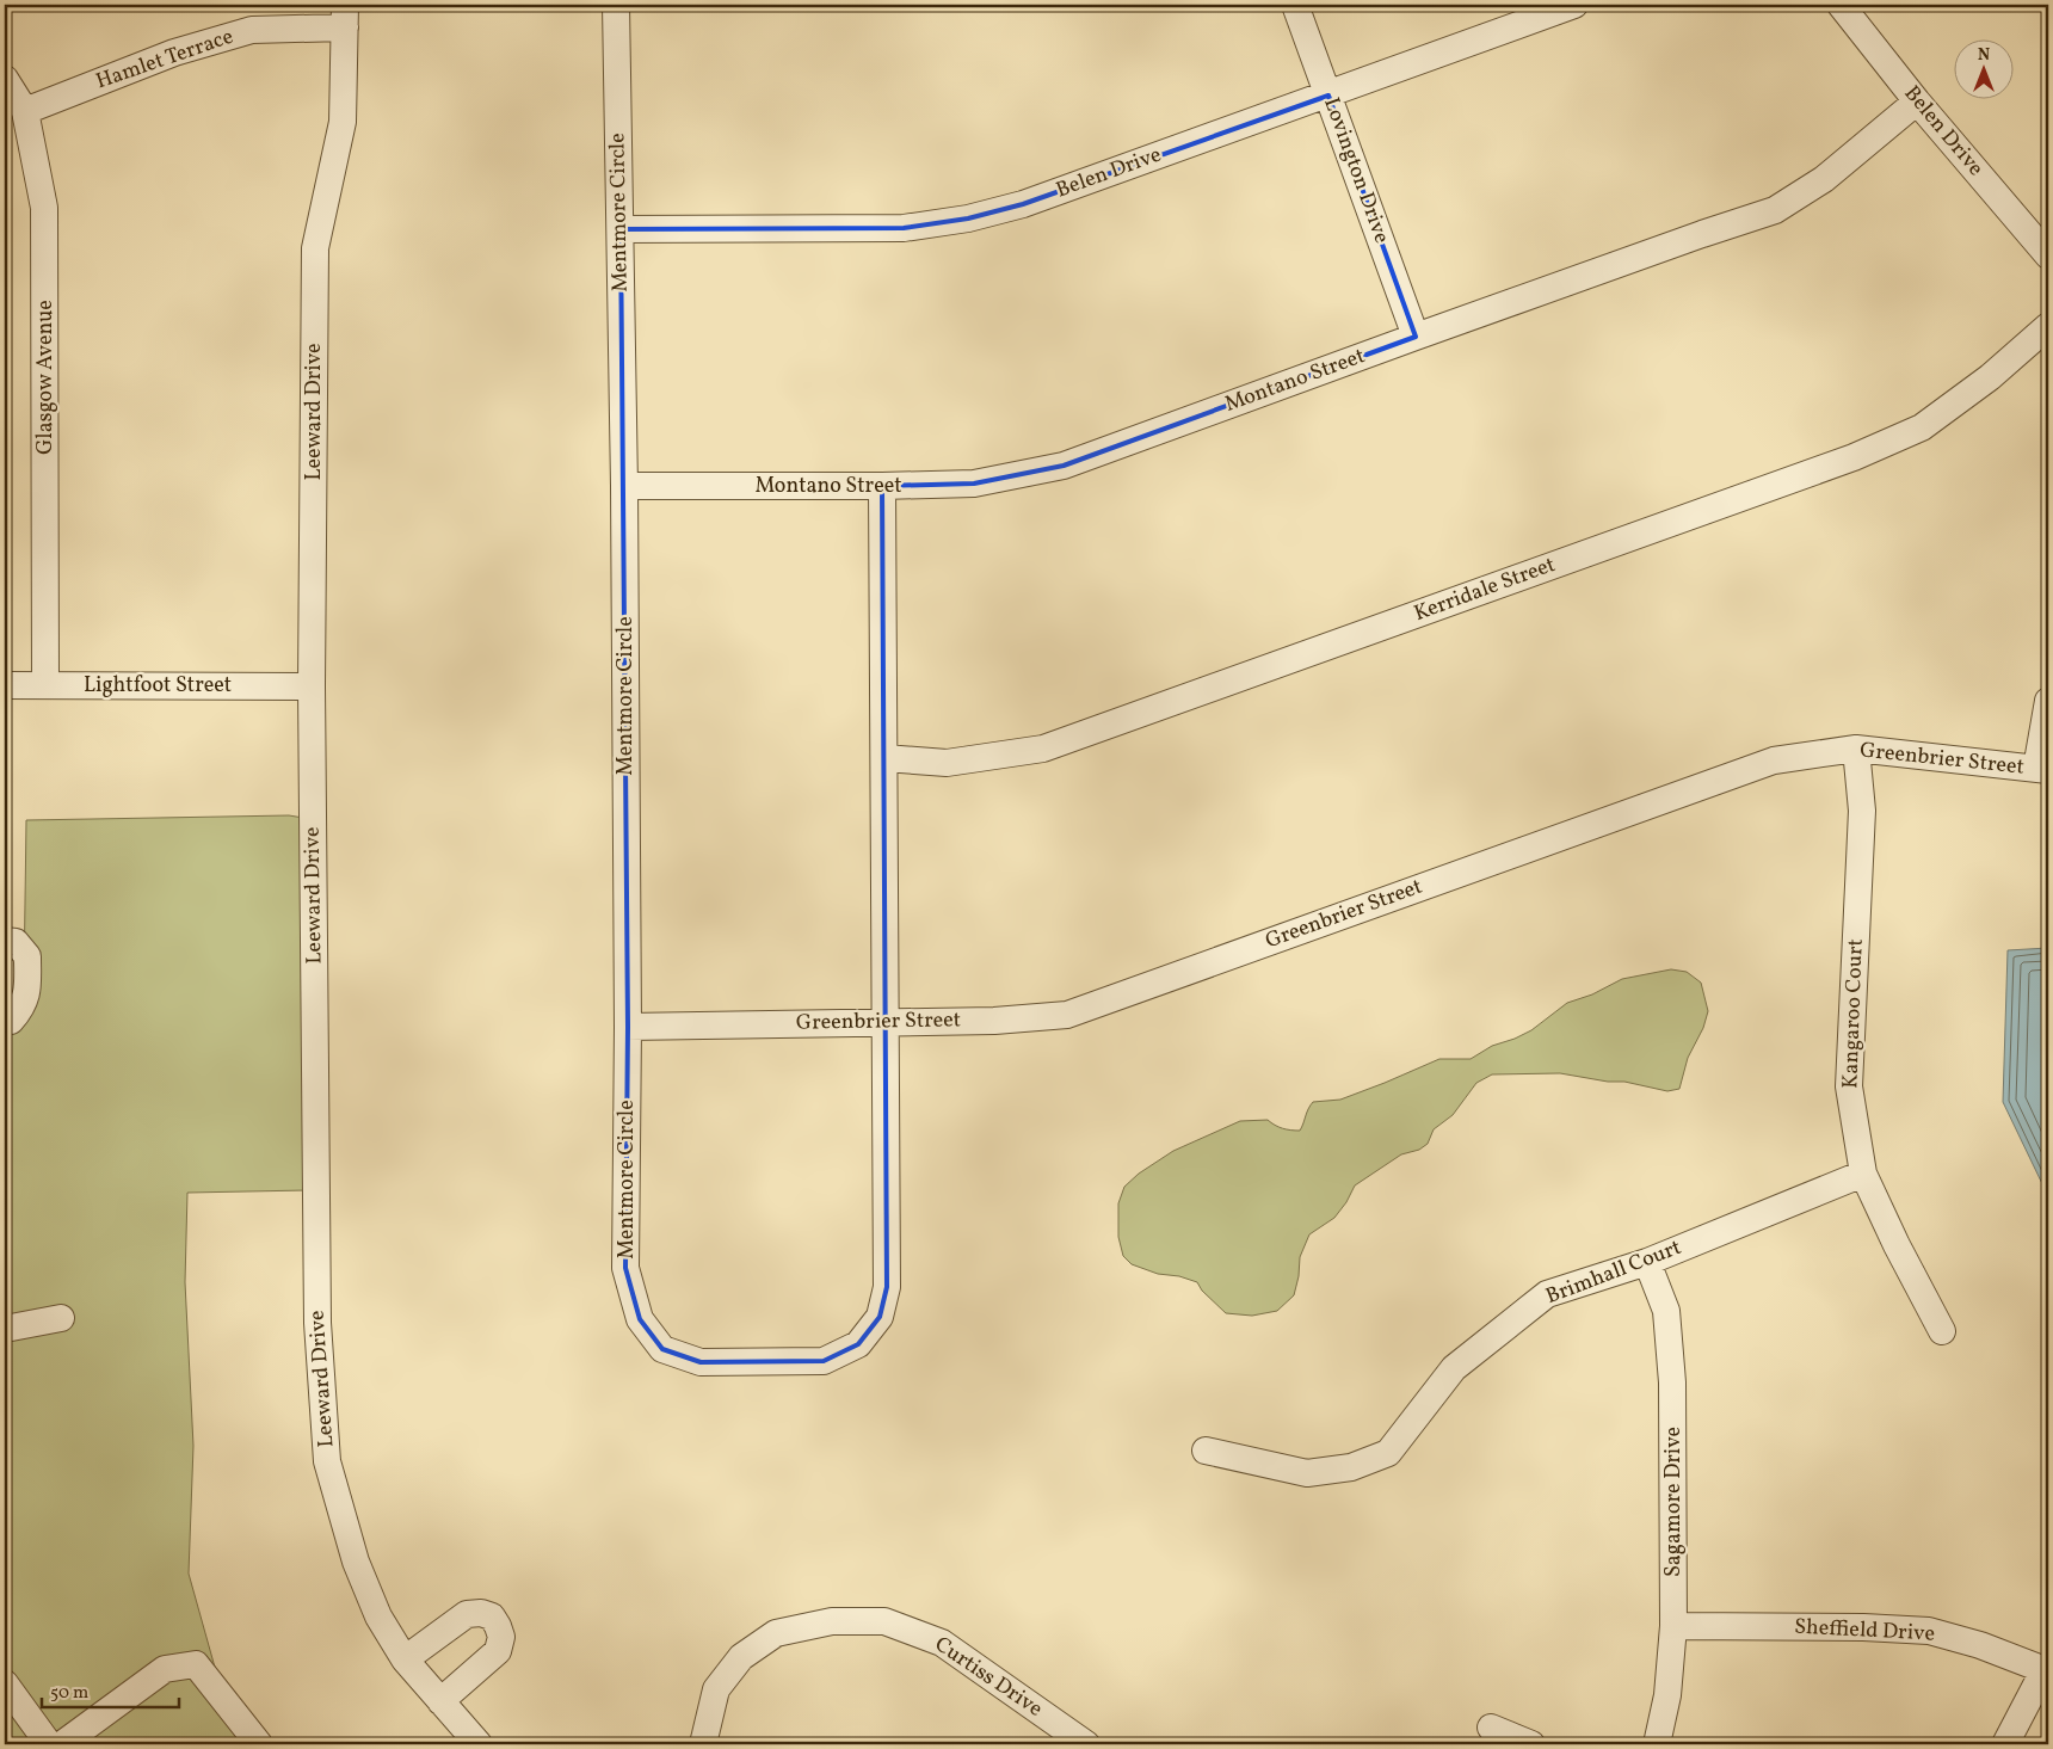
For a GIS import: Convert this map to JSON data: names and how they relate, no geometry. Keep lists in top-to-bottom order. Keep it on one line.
{"streets":{"street":["Hamlet Terrace","Belen Drive","Lovington Drive","Mentmore Circle","Glasgow Avenue","Montano Street","Leeward Drive","Kerridale Street","Lightfoot Street","Greenbrier Street","Kangaroo Court","Brimhall Court","Sagamore Drive","Sheffield Drive","Curtiss Drive"]},"crossings":[["Hamlet Terrace","Glasgow Avenue"],["Hamlet Terrace","Leeward Drive"],["Belen Drive","Lovington Drive"],["Belen Drive","Mentmore Circle"],["Belen Drive","Montano Street"],["Lovington Drive","Montano Street"],["Mentmore Circle","Montano Street"],["Mentmore Circle","Kerridale Street"],["Mentmore Circle","Greenbrier Street"],["Glasgow Avenue","Lightfoot Street"],["Leeward Drive","Lightfoot Street"],["Greenbrier Street","Kangaroo Court"],["Kangaroo Court","Brimhall Court"],["Brimhall Court","Sagamore Drive"],["Sagamore Drive","Sheffield Drive"]],"scale_bar":"50 m","north":"top"}
